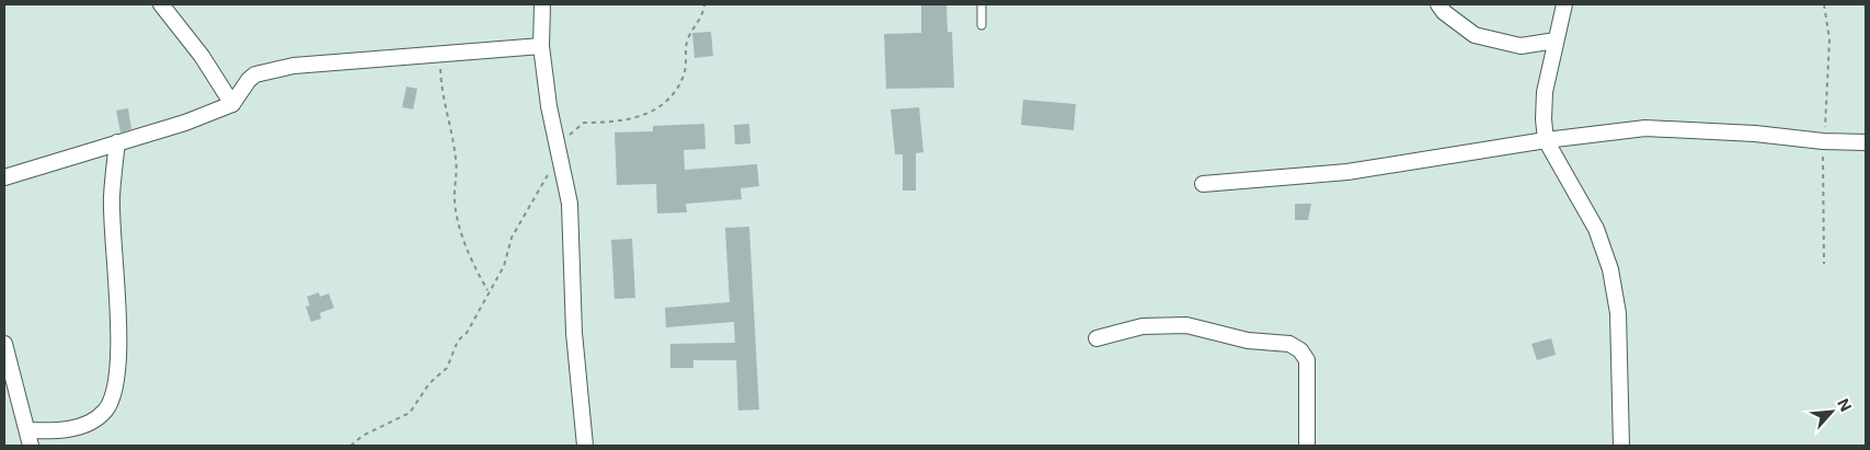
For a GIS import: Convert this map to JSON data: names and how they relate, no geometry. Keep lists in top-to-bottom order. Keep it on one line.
{"north":"top right"}
